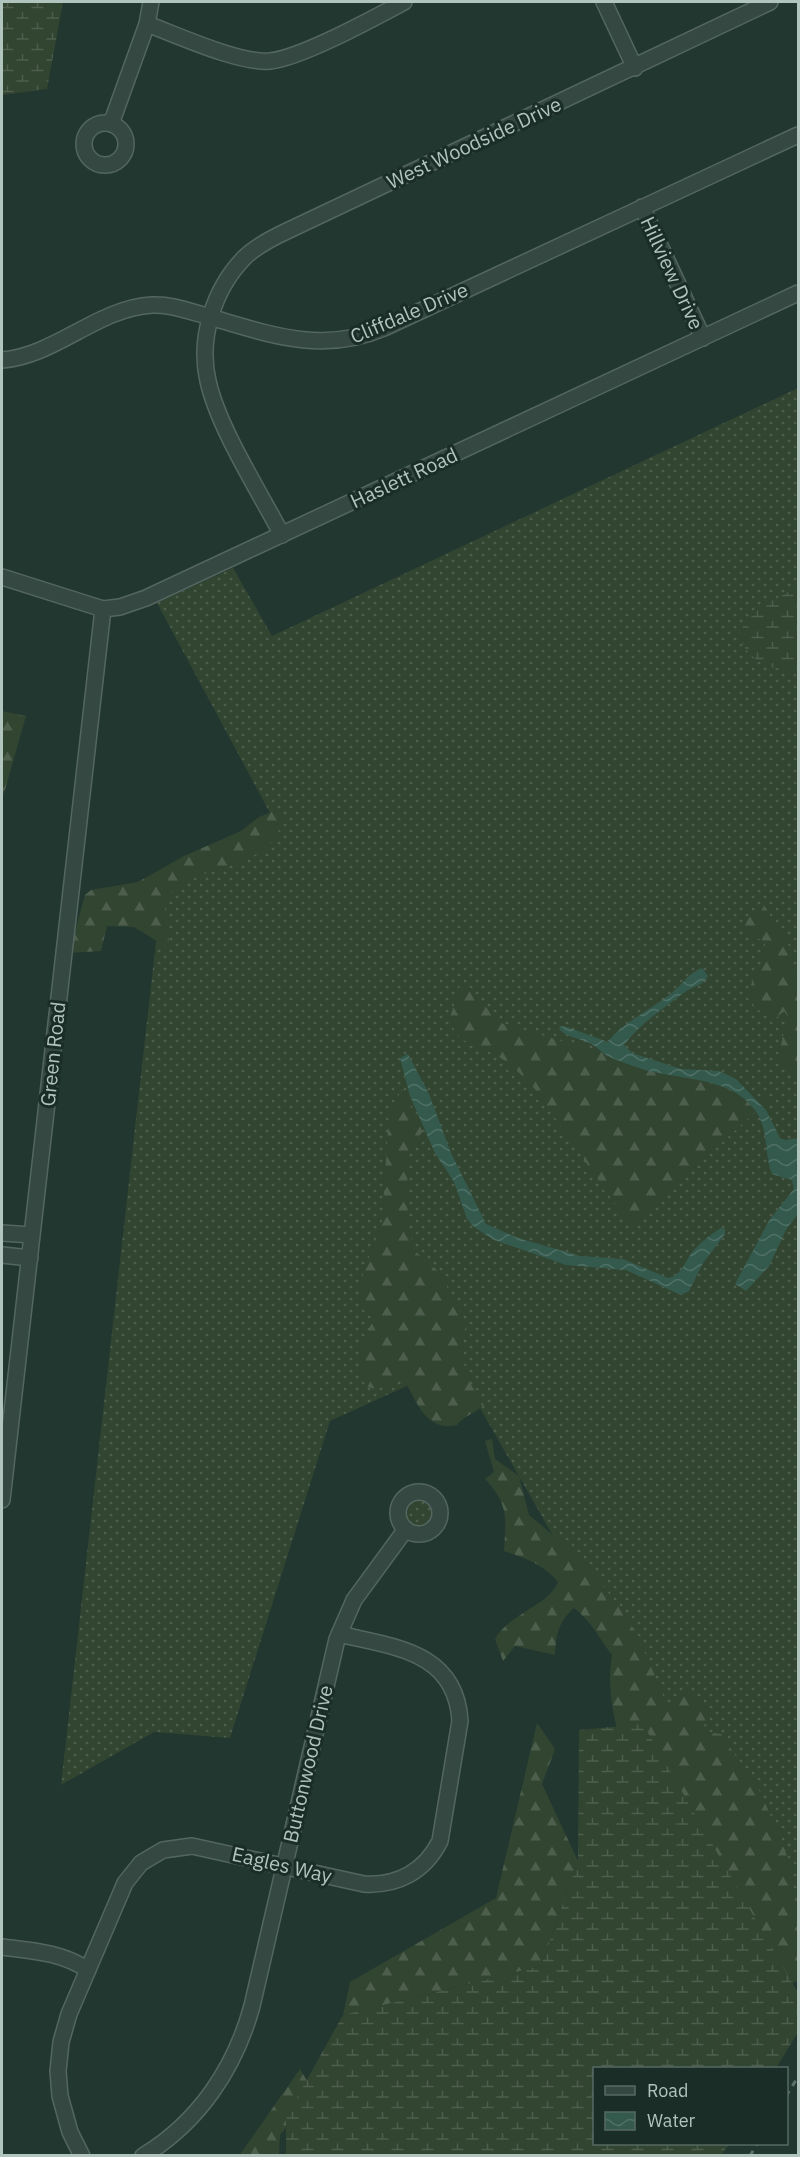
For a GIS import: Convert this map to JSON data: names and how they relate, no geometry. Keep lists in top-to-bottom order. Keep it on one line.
{"streets":{"street":["West Woodside Drive","Hillview Drive","Cliffdale Drive","Haslett Road","Green Road","Buttonwood Drive","Eagles Way"]},"crossings":[["West Woodside Drive","Cliffdale Drive"],["West Woodside Drive","Haslett Road"],["Hillview Drive","Cliffdale Drive"],["Hillview Drive","Haslett Road"],["Haslett Road","Green Road"],["Buttonwood Drive","Eagles Way"]],"legend":["Road","Water"]}
